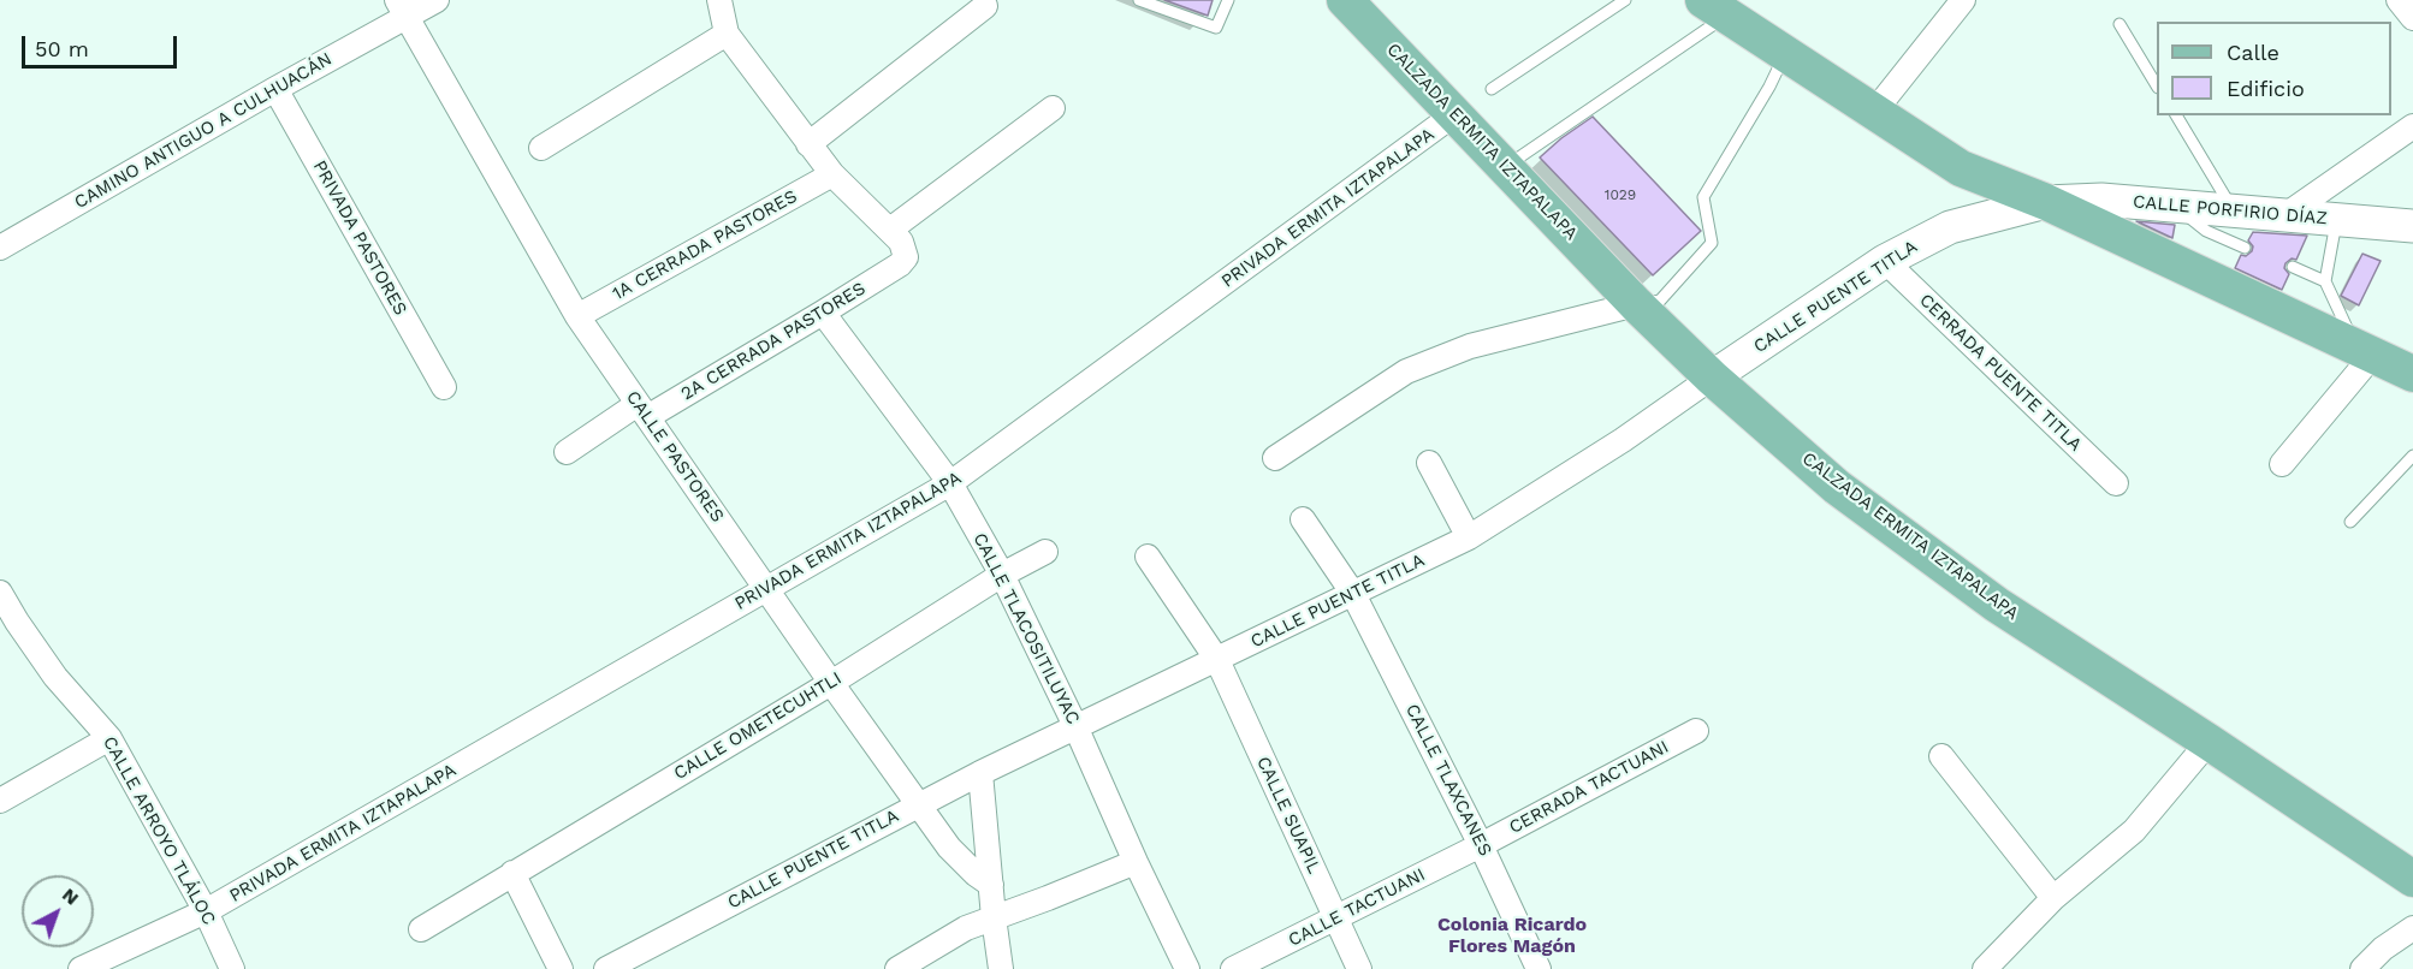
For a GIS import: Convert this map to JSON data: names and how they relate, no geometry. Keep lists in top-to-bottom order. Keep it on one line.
{"streets":{"main road":["CALZADA ERMITA IZTAPALAPA"],"street":["CAMINO ANTIGUO A CULHUACÁN","PRIVADA ERMITA IZTAPALAPA","CALLE PORFIRIO DÍAZ","PRIVADA PASTORES","1A CERRADA PASTORES","CALLE PUENTE TITLA","2A CERRADA PASTORES","CERRADA PUENTE TITLA","CALLE PASTORES","CALLE TLACOSITILUYAC","CALLE OMETECUHTLI","CALLE TLAXCANES","CERRADA TACTUANI","CALLE SUAPIL","CALLE ARROYO TLÁLOC","CALLE TACTUANI"]},"crossings":[["CAMINO ANTIGUO A CULHUACÁN","PRIVADA PASTORES"],["CAMINO ANTIGUO A CULHUACÁN","CALLE PASTORES"],["CALZADA ERMITA IZTAPALAPA","PRIVADA ERMITA IZTAPALAPA"],["CALZADA ERMITA IZTAPALAPA","CALLE PUENTE TITLA"],["PRIVADA ERMITA IZTAPALAPA","CALLE PASTORES"],["PRIVADA ERMITA IZTAPALAPA","CALLE TLACOSITILUYAC"],["PRIVADA ERMITA IZTAPALAPA","CALLE ARROYO TLÁLOC"],["CALLE PORFIRIO DÍAZ","CALLE PUENTE TITLA"],["1A CERRADA PASTORES","CALLE PASTORES"],["CALLE PUENTE TITLA","CERRADA PUENTE TITLA"],["CALLE PUENTE TITLA","CALLE PASTORES"],["CALLE PUENTE TITLA","CALLE TLACOSITILUYAC"],["CALLE PUENTE TITLA","CALLE TLAXCANES"],["CALLE PUENTE TITLA","CALLE SUAPIL"],["2A CERRADA PASTORES","CALLE PASTORES"],["2A CERRADA PASTORES","CALLE TLACOSITILUYAC"],["CALLE PASTORES","CALLE OMETECUHTLI"],["CALLE TLACOSITILUYAC","CALLE OMETECUHTLI"],["CALLE TLAXCANES","CERRADA TACTUANI"],["CALLE TLAXCANES","CALLE TACTUANI"],["CERRADA TACTUANI","CALLE TACTUANI"],["CALLE SUAPIL","CALLE TACTUANI"]],"districts":["Colonia Ricardo Flores Magón"],"house_numbers":["1029"],"legend":["Calle","Edificio"],"scale_bar":"50 m","north":"top right"}
